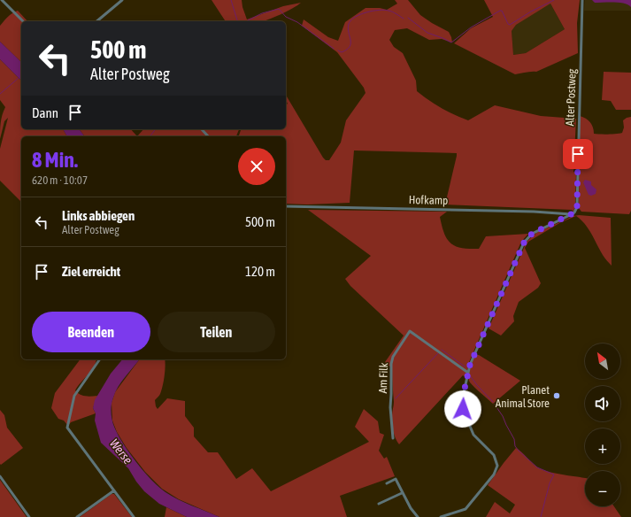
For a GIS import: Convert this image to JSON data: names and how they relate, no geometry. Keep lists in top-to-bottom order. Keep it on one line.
{"streets":{"street":["Alter Postweg","Hofkamp","Am Filk"]},"crossings":[["Alter Postweg","Hofkamp"]],"water":["Werse"],"places":["Planet Animal Store"],"north":"top left","page":{"turn":["500 m","Alter Postweg"],"then":"Dann","heading":["8 Min.","620 m · 10:07"],"list":[{"name":"Links abbiegen","note":"Alter Postweg","value":"500 m"},{"name":"Ziel erreicht","value":"120 m"}],"buttons":["Beenden","Teilen"],"map_buttons":["+","−"]}}
